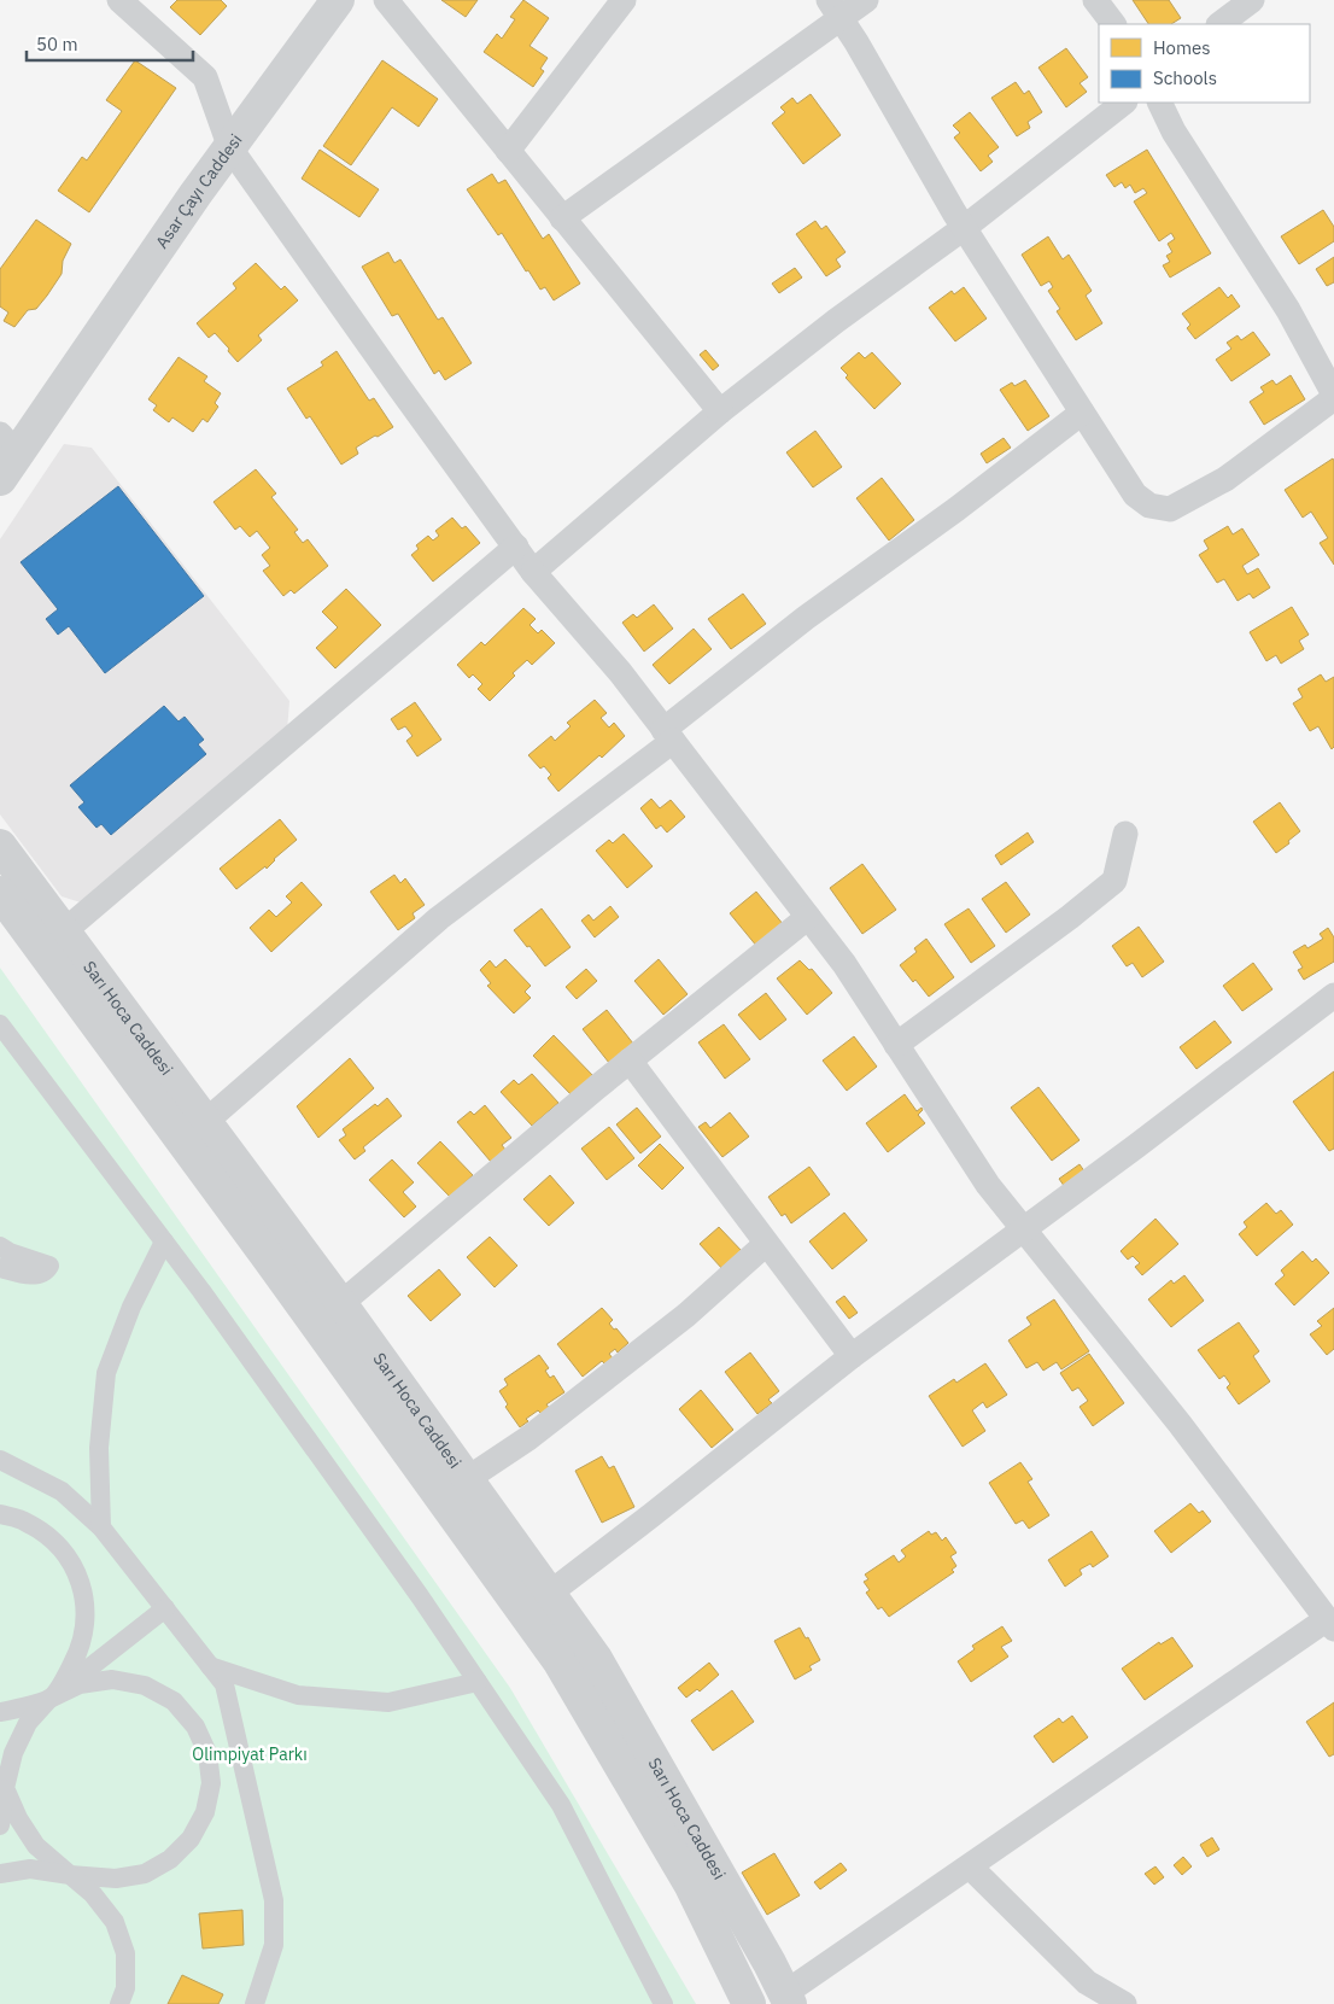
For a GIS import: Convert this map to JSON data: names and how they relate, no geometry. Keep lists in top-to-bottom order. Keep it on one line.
{"streets":{"street":["Asar Çayı Caddesi","Sarı Hoca Caddesi"]},"parks":["Olimpiyat Parkı"],"legend":["Homes","Schools"],"scale_bar":"50 m"}
